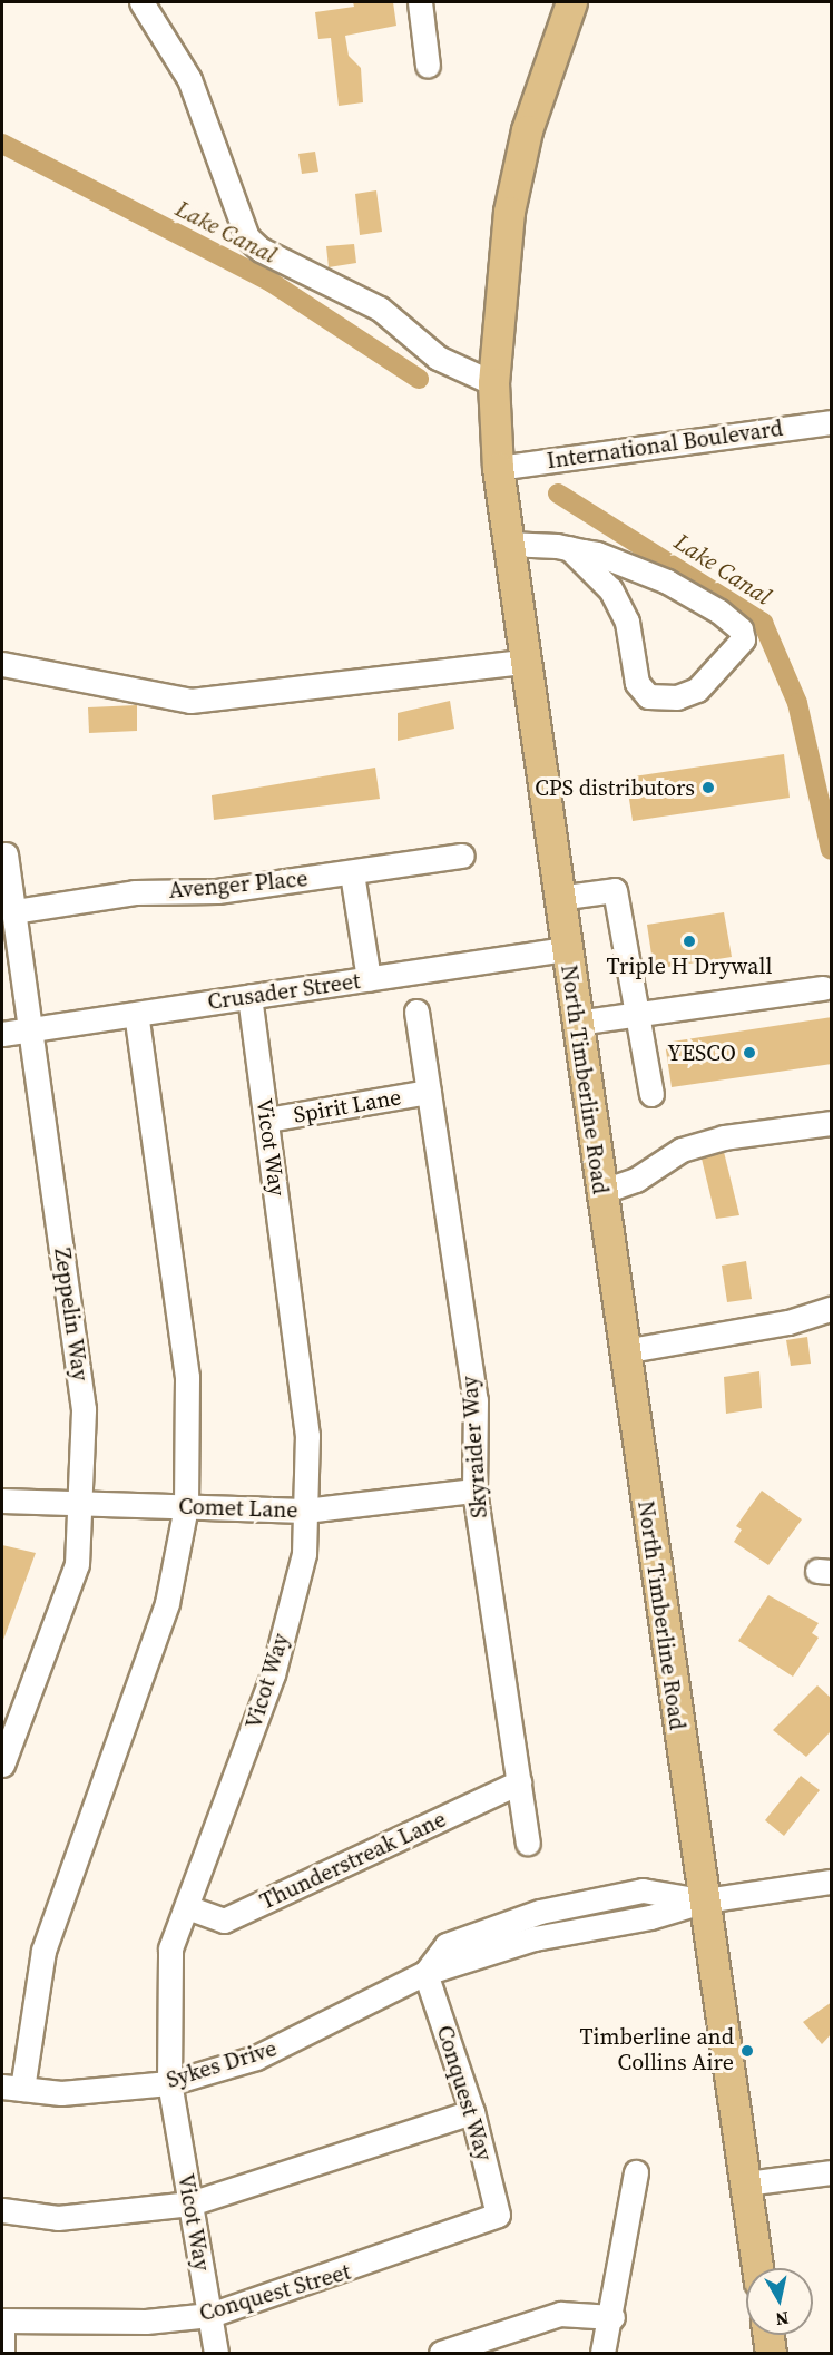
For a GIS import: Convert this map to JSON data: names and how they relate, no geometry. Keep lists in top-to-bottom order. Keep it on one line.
{"streets":{"main road":["North Timberline Road"],"street":["International Boulevard","Avenger Place","Crusader Street","Spirit Lane","Vicot Way","Zeppelin Way","Skyraider Way","Comet Lane","Thunderstreak Lane","Sykes Drive","Conquest Way","Conquest Street"]},"crossings":[["International Boulevard","North Timberline Road"],["Avenger Place","Zeppelin Way"],["Crusader Street","North Timberline Road"],["Crusader Street","Vicot Way"],["Crusader Street","Zeppelin Way"],["Spirit Lane","Vicot Way"],["Spirit Lane","Skyraider Way"],["Vicot Way","Comet Lane"],["Vicot Way","Thunderstreak Lane"],["Vicot Way","Sykes Drive"],["Vicot Way","Conquest Street"],["Zeppelin Way","Comet Lane"],["Skyraider Way","Comet Lane"],["Skyraider Way","Thunderstreak Lane"],["Sykes Drive","Conquest Way"],["Conquest Way","Conquest Street"]],"water":["Lake Canal"],"places":["CPS distributors","Triple H Drywall","YESCO","Timberline and Collins Aire"],"north":"bottom"}
